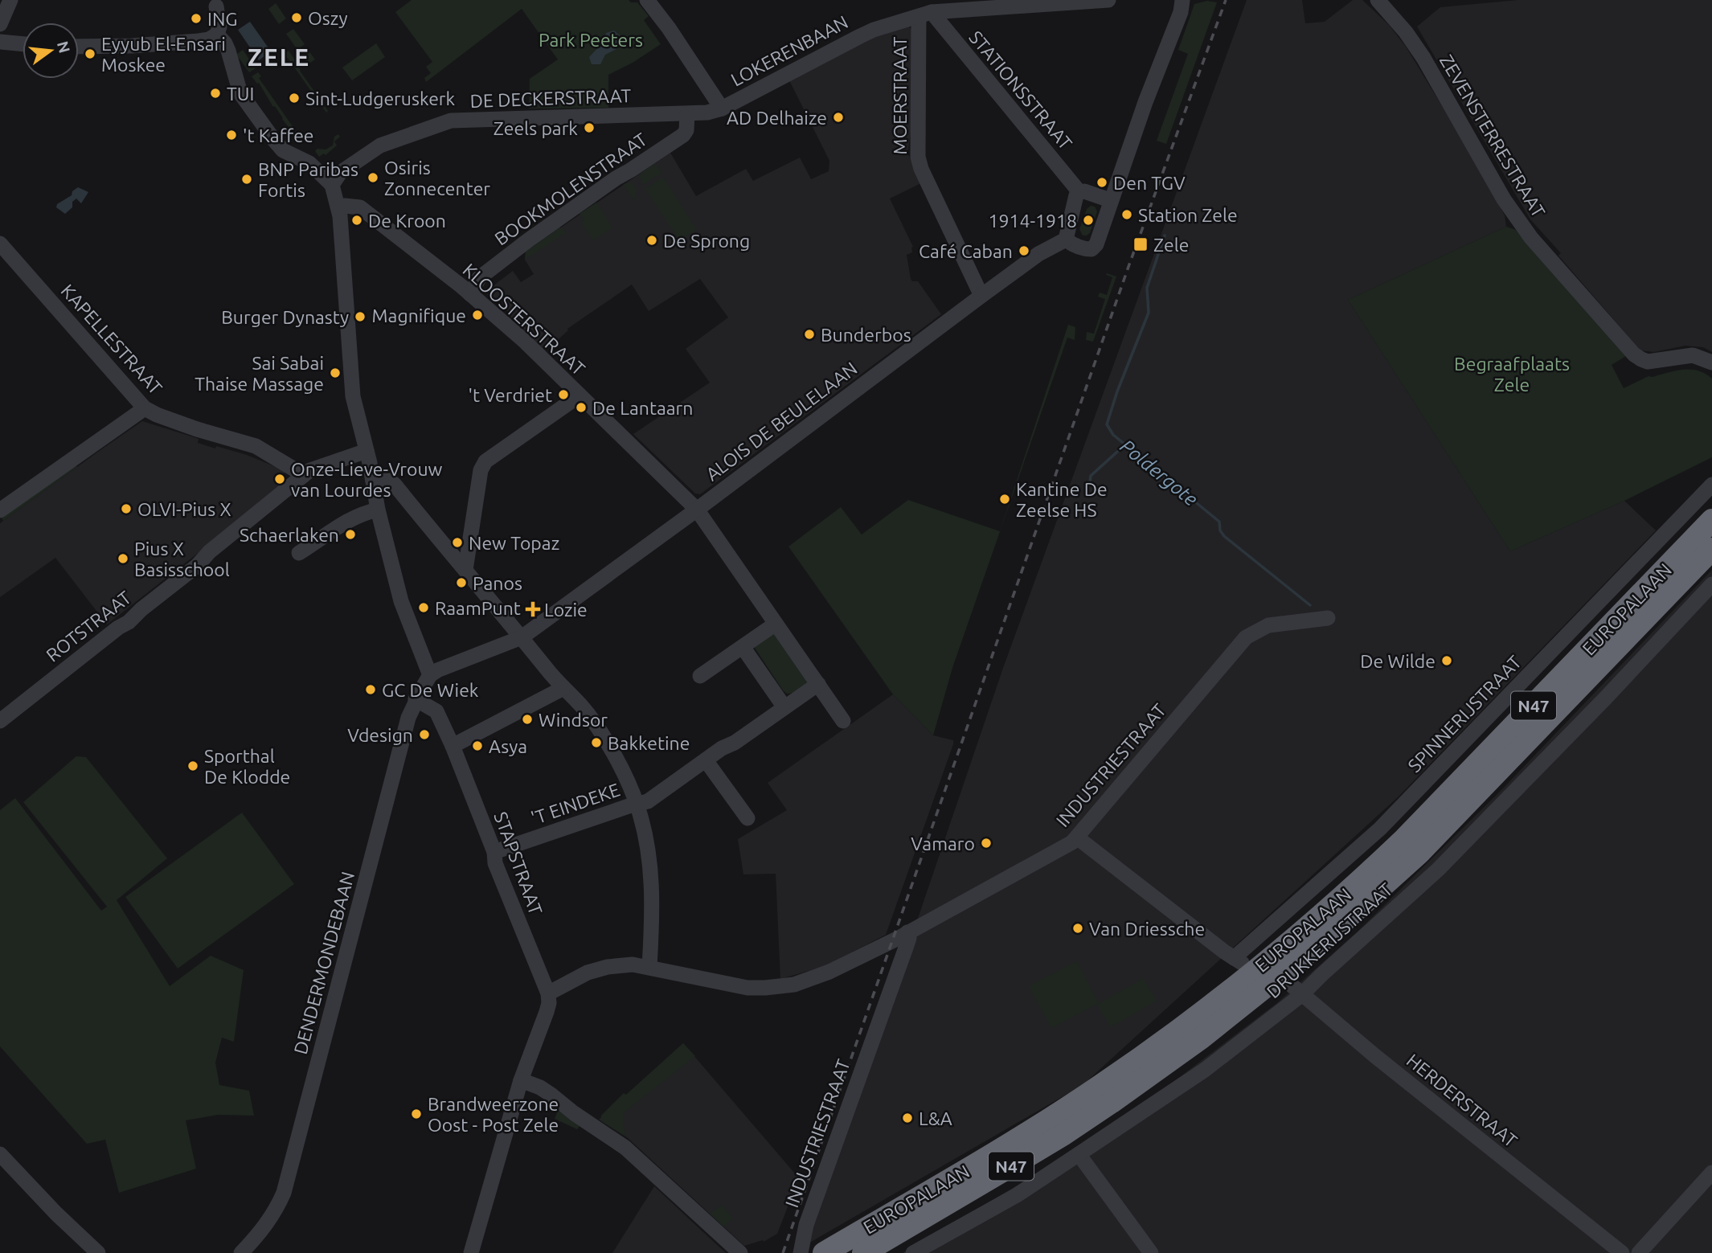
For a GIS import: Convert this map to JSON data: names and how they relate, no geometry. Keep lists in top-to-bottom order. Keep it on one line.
{"streets":{"highway":["EUROPALAAN","N47"],"street":["LOKERENBAAN","STATIONSSTRAAT","MOERSTRAAT","DE DECKERSTRAAT","ZEVENSTERRESTRAAT","BOOKMOLENSTRAAT","KLOOSTERSTRAAT","KAPELLESTRAAT","ALOIS DE BEULELAAN","ROTSTRAAT","SPINNERIJSTRAAT","INDUSTRIESTRAAT","'T EINDEKE","STAPSTRAAT","DRUKKERIJSTRAAT","DENDERMONDEBAAN","HERDERSTRAAT"]},"crossings":[["LOKERENBAAN","STATIONSSTRAAT"],["LOKERENBAAN","MOERSTRAAT"],["LOKERENBAAN","DE DECKERSTRAAT"],["STATIONSSTRAAT","MOERSTRAAT"],["MOERSTRAAT","ALOIS DE BEULELAAN"],["DE DECKERSTRAAT","BOOKMOLENSTRAAT"],["BOOKMOLENSTRAAT","KLOOSTERSTRAAT"],["KAPELLESTRAAT","ROTSTRAAT"],["ALOIS DE BEULELAAN","DENDERMONDEBAAN"],["EUROPALAAN","HERDERSTRAAT"],["INDUSTRIESTRAAT","STAPSTRAAT"],["'T EINDEKE","STAPSTRAAT"],["STAPSTRAAT","DENDERMONDEBAAN"],["DRUKKERIJSTRAAT","HERDERSTRAAT"]],"districts":["ZELE"],"water":["Poldergote"],"parks":["Park Peeters","Begraafplaats Zele"],"places":{"other":["Oszy","ING","Eyyub El-Ensari Moskee","TUI","Sint-Ludgeruskerk","AD Delhaize","Zeels park","'t Kaffee","Osiris Zonnecenter","BNP Paribas Fortis","Den TGV","Station Zele","De Kroon","1914-1918","De Sprong","Café Caban","Magnifique","Burger Dynasty","Bunderbos","Sai Sabai Thaise Massage","'t Verdriet","De Lantaarn","Onze-Lieve-Vrouw van Lourdes","Kantine De Zeelse HS","OLVI-Pius X","Schaerlaken","New Topaz","Pius X Basisschool","Panos","RaamPunt","De Wilde","GC De Wiek","Windsor","Vdesign","Bakketine","Asya","Sporthal De Klodde","Vamaro","Van Driessche","Brandweerzone Oost - Post Zele","L&A"],"transit":["Zele"],"health":["Lozie"]},"north":"right"}
